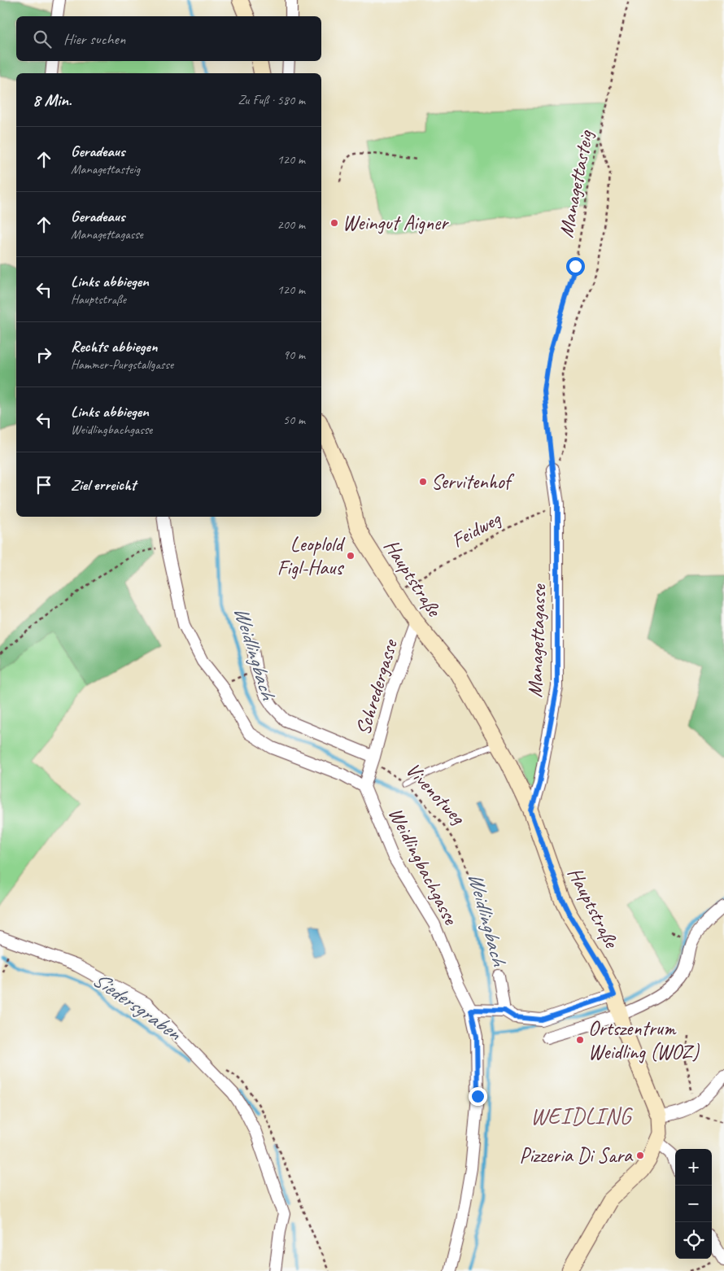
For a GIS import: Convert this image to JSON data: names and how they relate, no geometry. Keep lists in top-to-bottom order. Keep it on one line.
{"streets":{"main road":["Hauptstraße"],"street":["Managettagasse","Schredergasse","Weidlingbachgasse"],"path":["Managettasteig","Feidweg","Vivenotweg"]},"crossings":[["Managettasteig","Managettagasse"],["Feidweg","Managettagasse"],["Hauptstraße","Managettagasse"],["Hauptstraße","Schredergasse"],["Schredergasse","Vivenotweg"],["Schredergasse","Weidlingbachgasse"]],"districts":["WEIDLING"],"water":["Weidlingbach","Siedersgraben"],"places":["Weingut Aigner","Servitenhof","Leoplold Figl-Haus","Ortszentrum Weidling (WOZ)","Pizzeria Di Sara"],"page":{"search":"Hier suchen","heading":["8 Min.","Zu Fuß · 580 m"],"list":[["Geradeaus","Managettasteig","120 m"],["Geradeaus","Managettagasse","200 m"],["Links abbiegen","Hauptstraße","120 m"],["Rechts abbiegen","Hammer-Purgstallgasse","90 m"],["Links abbiegen","Weidlingbachgasse","50 m"],"Ziel erreicht"],"map_buttons":["+","−"]}}
